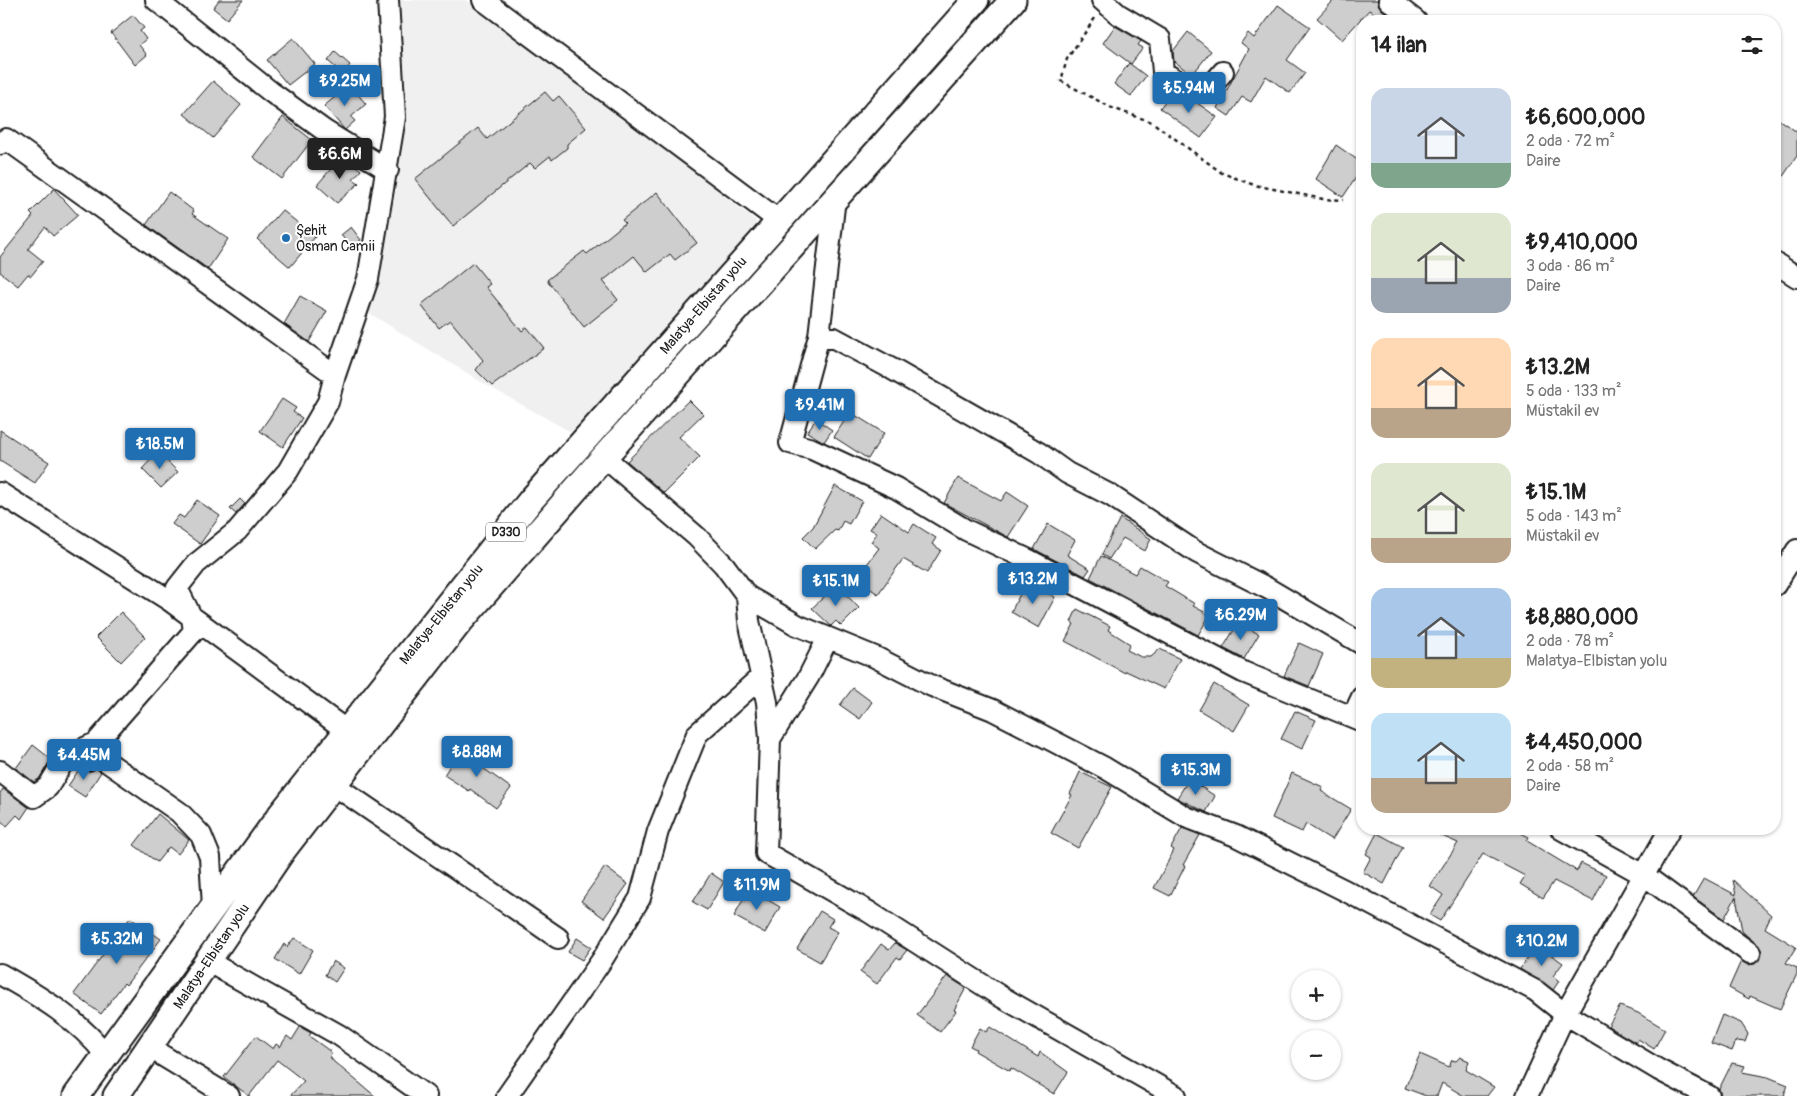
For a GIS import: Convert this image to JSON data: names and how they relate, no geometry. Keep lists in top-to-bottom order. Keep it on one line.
{"streets":{"main road":["Malatya-Elbistan yolu","D330"]},"places":["Şehit Osman Camii"],"page":{"heading":"14 ilan","price":["₺9.25M","₺5.94M","₺6.6M","₺9.41M","₺18.5M","₺13.2M","₺15.1M","₺6.29M","₺8.88M","₺4.45M","₺15.3M","₺11.9M","₺5.32M","₺10.2M"],"list":[{"name":"₺6,600,000","note":"2 oda · 72 m² · Daire"},{"name":"₺9,410,000","note":"3 oda · 86 m² · Daire"},{"name":"₺13.2M","note":"5 oda · 133 m² · Müstakil ev"},{"name":"₺15.1M","note":"5 oda · 143 m² · Müstakil ev"},{"name":"₺8,880,000","note":"2 oda · 78 m² · Malatya-Elbistan yolu"},{"name":"₺4,450,000","note":"2 oda · 58 m² · Daire"}],"map_buttons":["+","−"]}}
